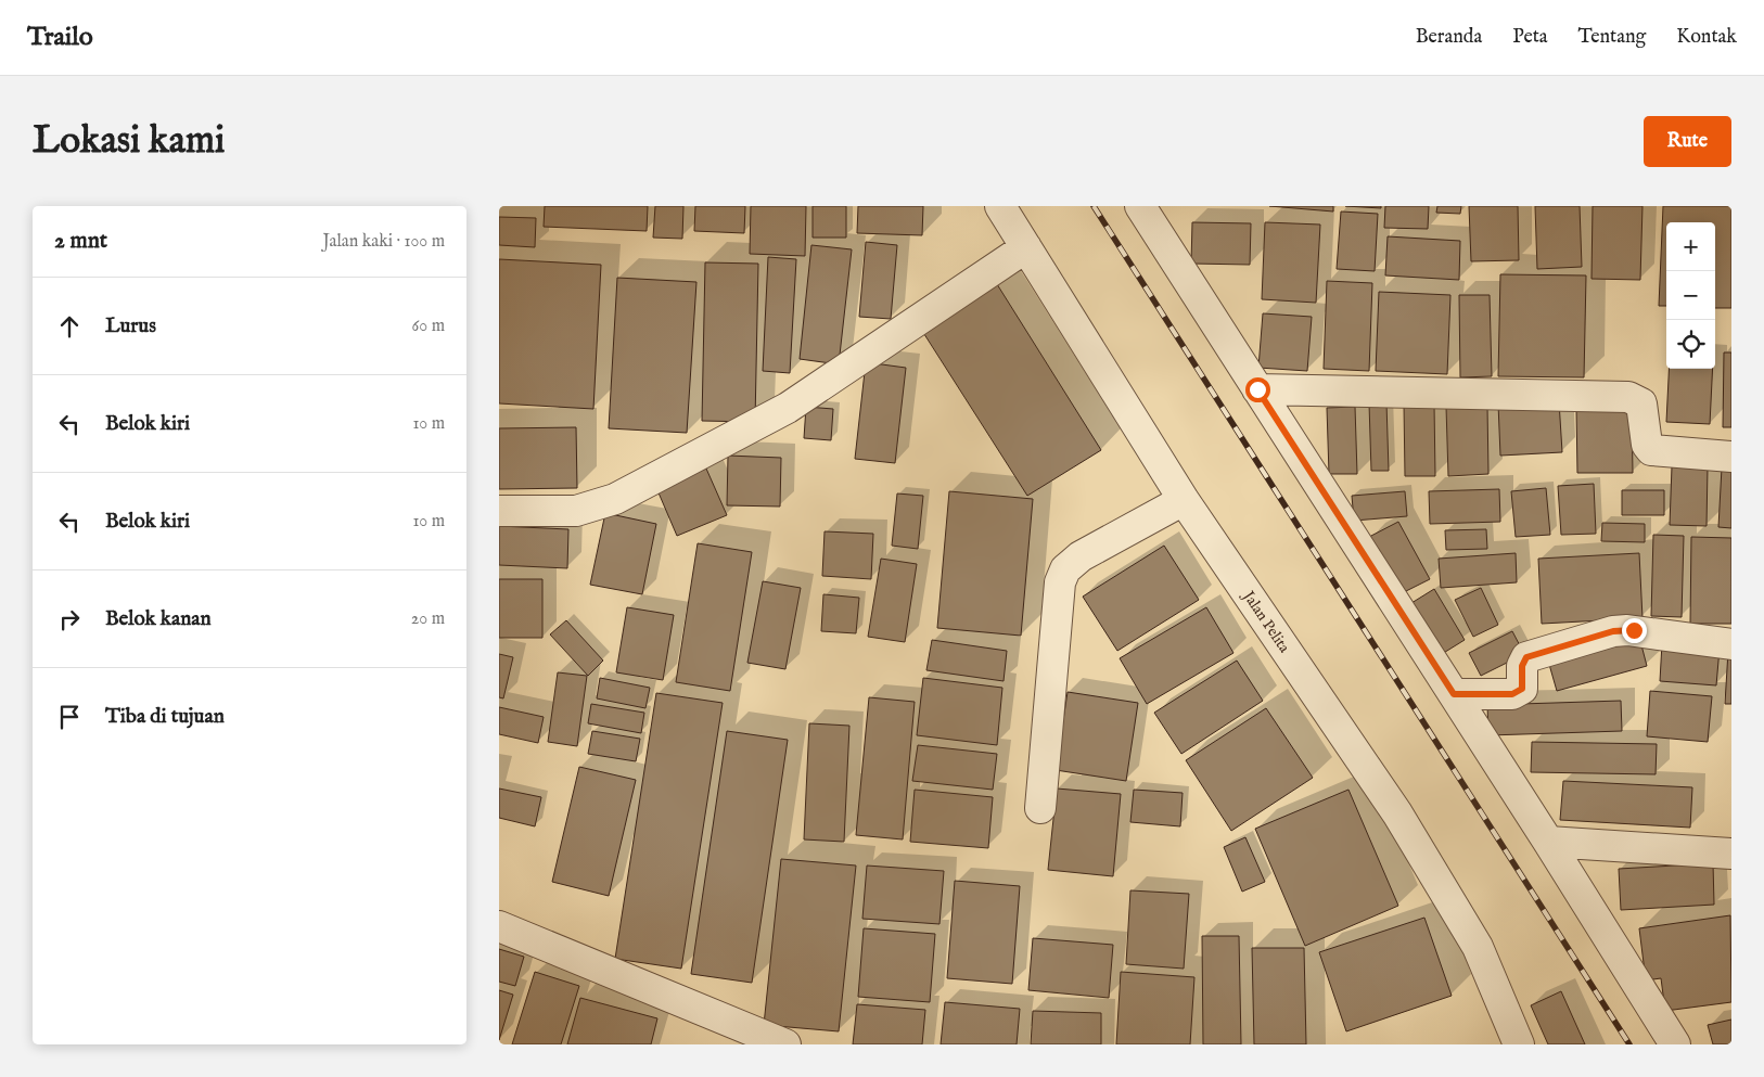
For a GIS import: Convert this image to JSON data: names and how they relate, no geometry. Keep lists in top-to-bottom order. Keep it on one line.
{"streets":{"street":["Jalan Pelita"]},"page":{"header":"Trailo","nav":["Beranda","Peta","Tentang","Kontak"],"buttons":"Rute","title":"Lokasi kami","heading":["2 mnt","Jalan kaki · 100 m"],"map_buttons":["+","−"],"list":[["Lurus","60 m"],["Belok kiri","10 m"],["Belok kiri","10 m"],["Belok kanan","20 m"],"Tiba di tujuan"]}}
